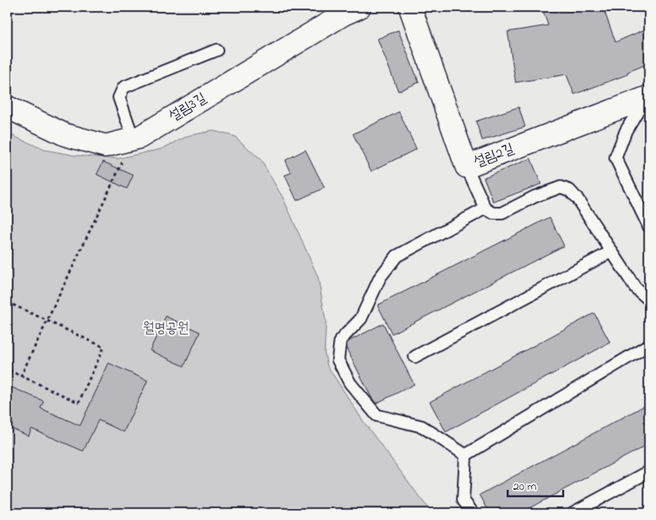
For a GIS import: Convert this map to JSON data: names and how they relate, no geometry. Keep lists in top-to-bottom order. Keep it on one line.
{"streets":{"street":["설림3길","설림2길"]},"parks":["월명공원"],"scale_bar":"20 m"}
